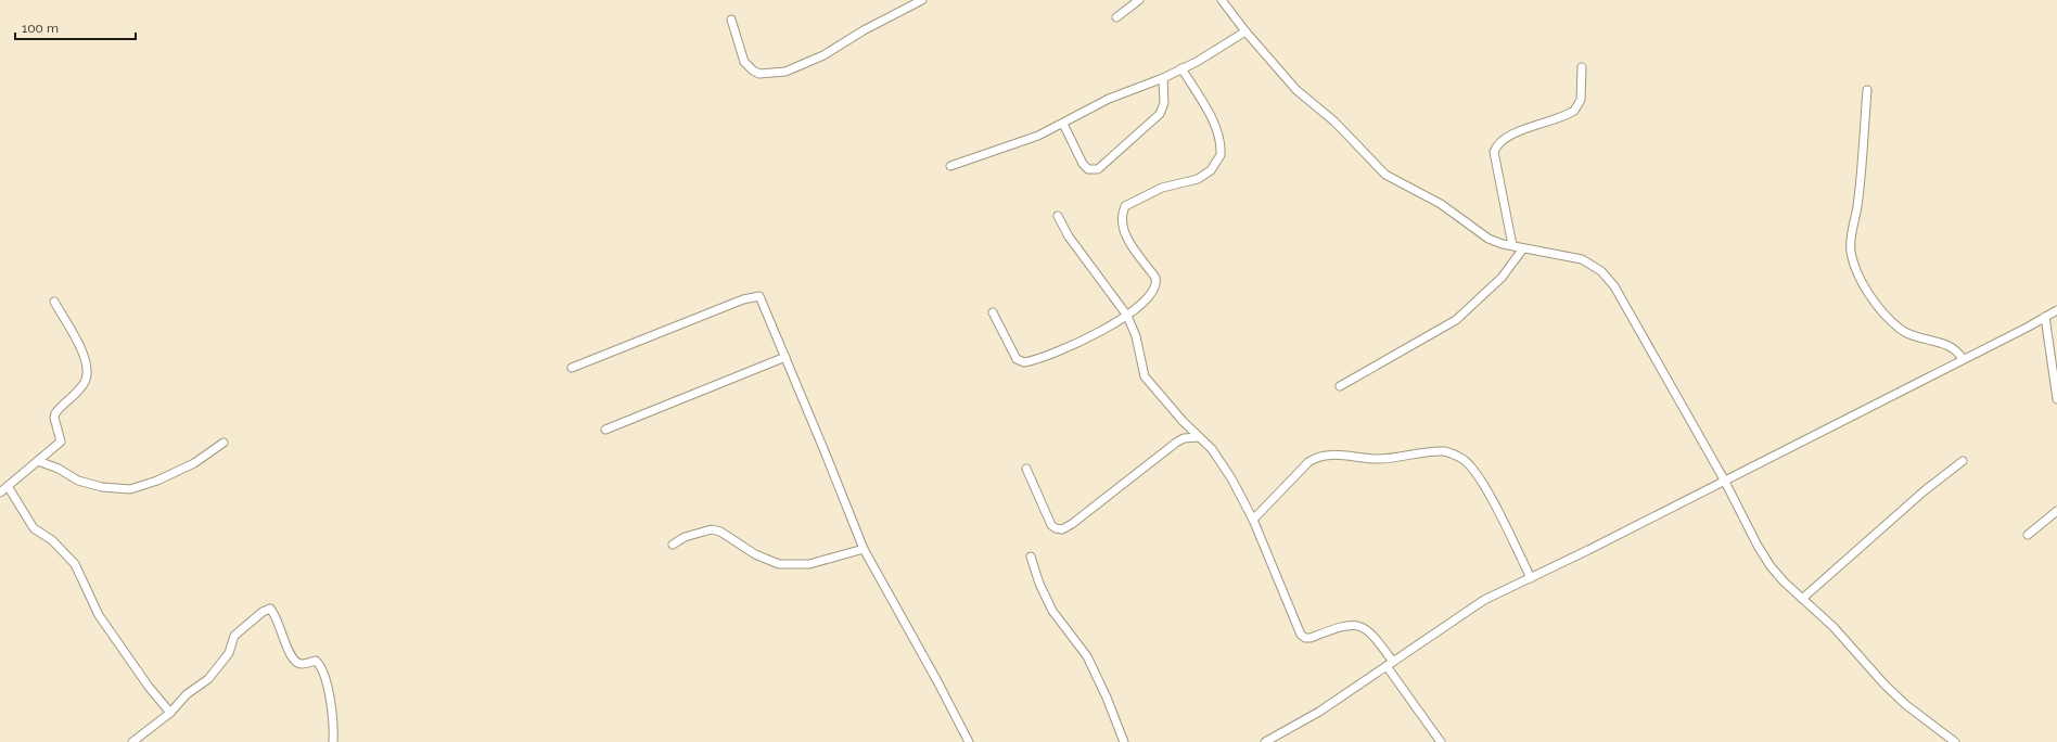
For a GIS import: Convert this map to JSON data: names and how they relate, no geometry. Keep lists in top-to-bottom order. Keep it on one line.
{"scale_bar":"100 m"}
